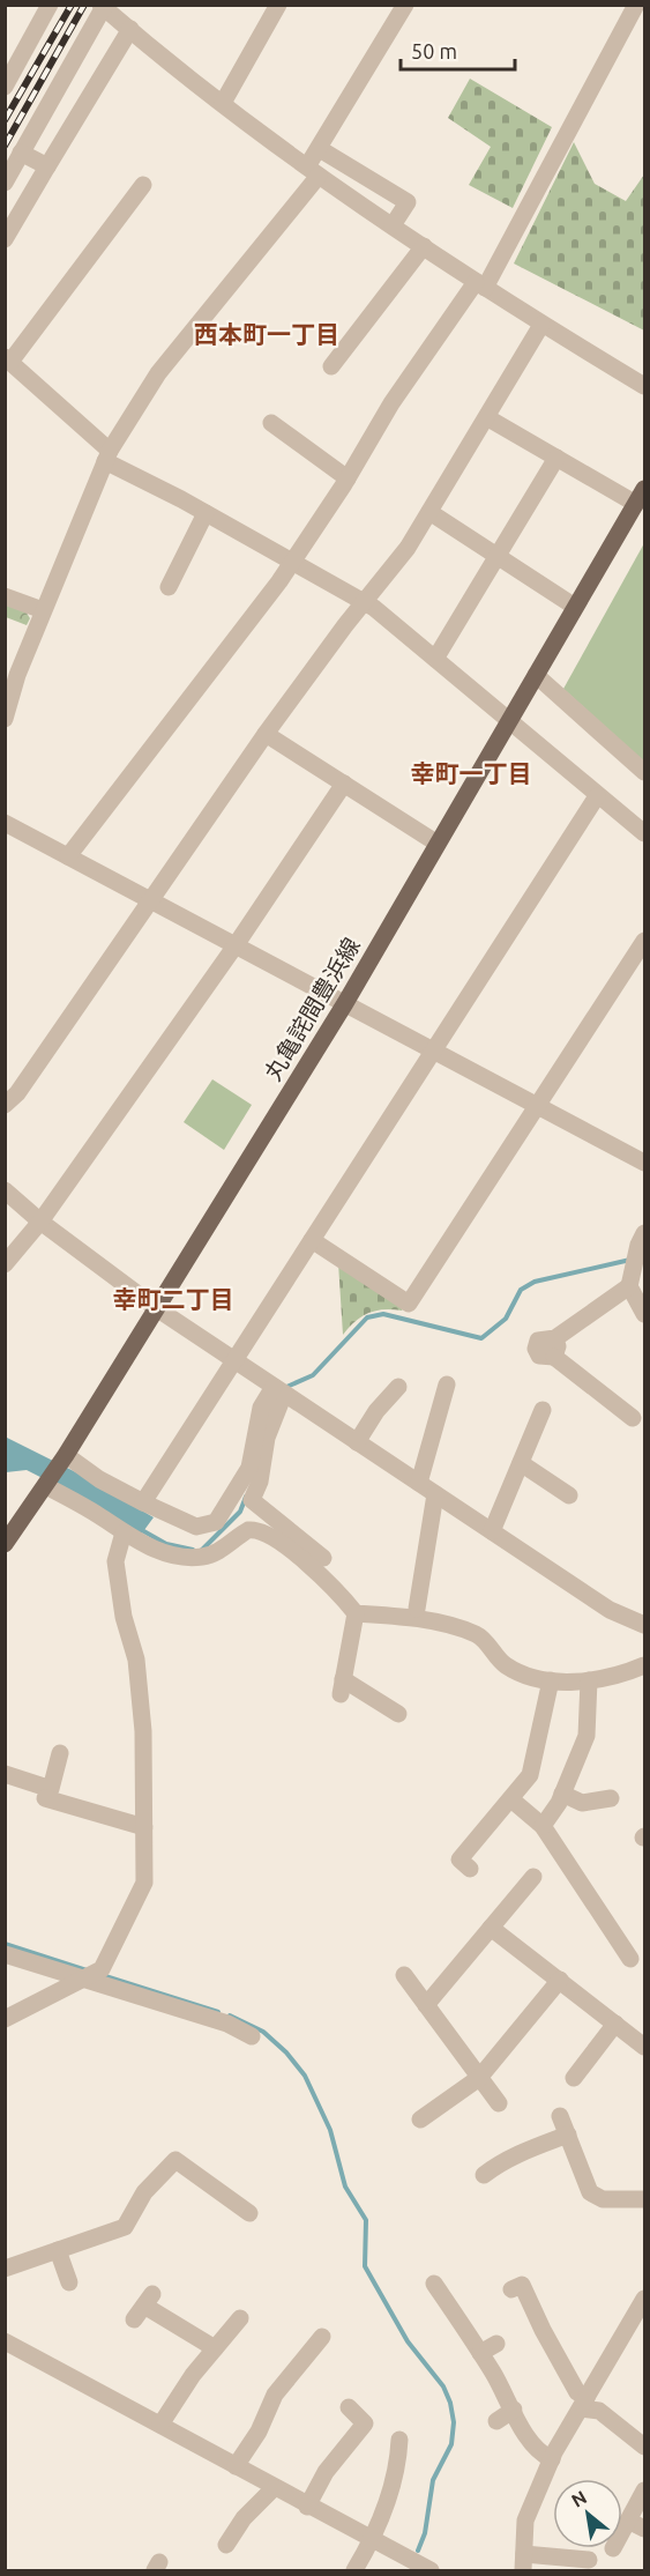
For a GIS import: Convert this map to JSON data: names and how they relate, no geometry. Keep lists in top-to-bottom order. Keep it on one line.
{"streets":{"main road":["丸亀詫間豊浜線"]},"districts":["西本町一丁目","幸町一丁目","幸町二丁目"],"scale_bar":"50 m","north":"top left"}
